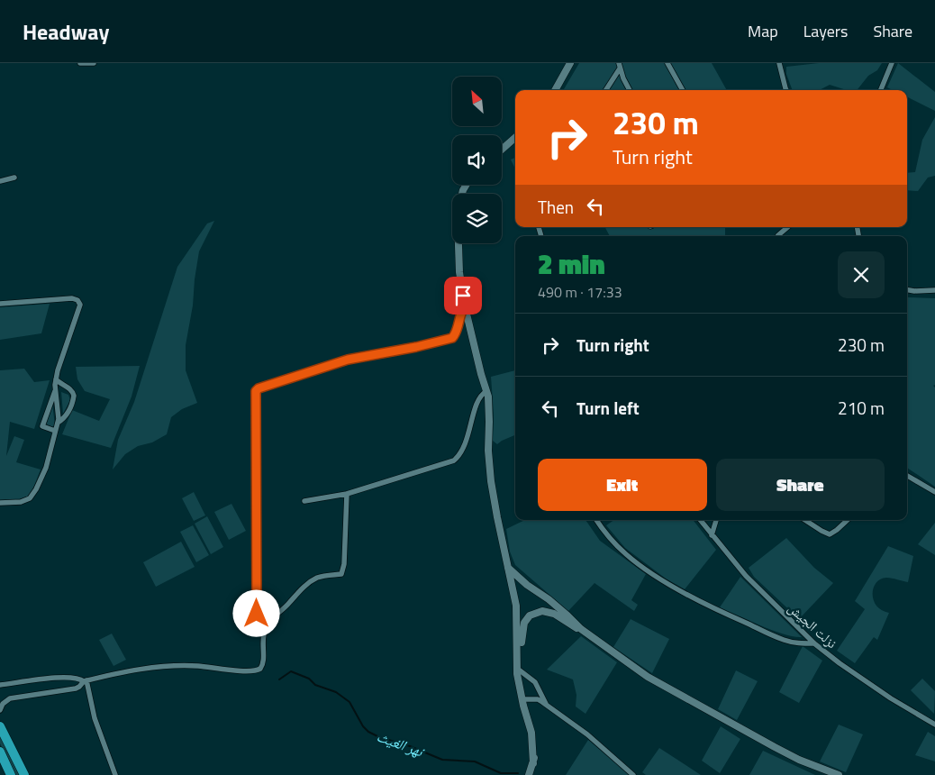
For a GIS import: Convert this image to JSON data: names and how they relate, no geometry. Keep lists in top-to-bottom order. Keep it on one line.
{"streets":{"street":["نزلت الجيش"]},"water":["نهر الغيث"],"north":"top left","page":{"header":"Headway","nav":["Map","Layers","Share"],"turn":["230 m","Turn right"],"then":"Then","heading":["2 min","490 m · 17:33"],"list":[{"name":"Turn right","value":"230 m"},{"name":"Turn left","value":"210 m"}],"buttons":["Exit","Share"]}}
